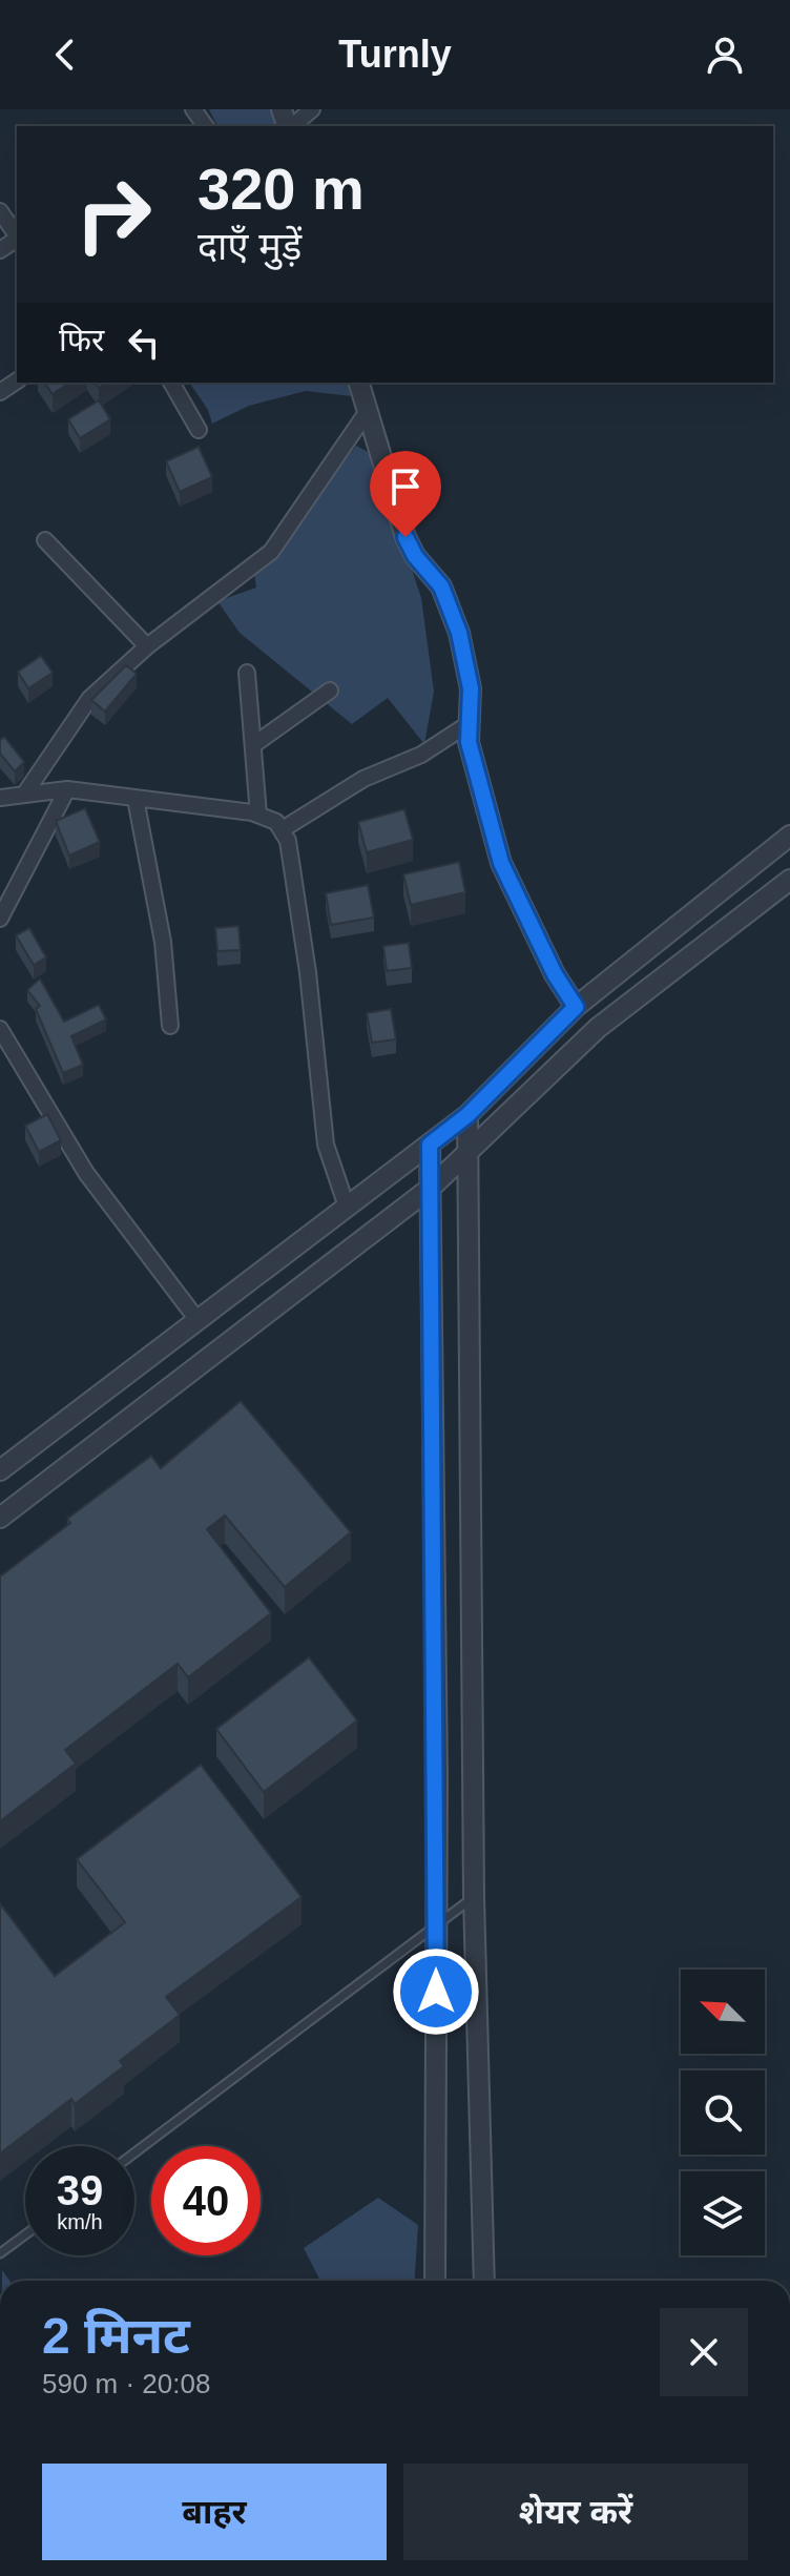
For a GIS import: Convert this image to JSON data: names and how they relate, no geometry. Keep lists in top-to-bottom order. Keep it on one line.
{"north":"top left","page":{"header":"Turnly","turn":["320 m","दाएँ मुड़ें"],"then":"फिर","speed":"39 km/h","limit":"40","heading":["2 मिनट","590 m · 20:08"],"buttons":["बाहर","शेयर करें"]}}
